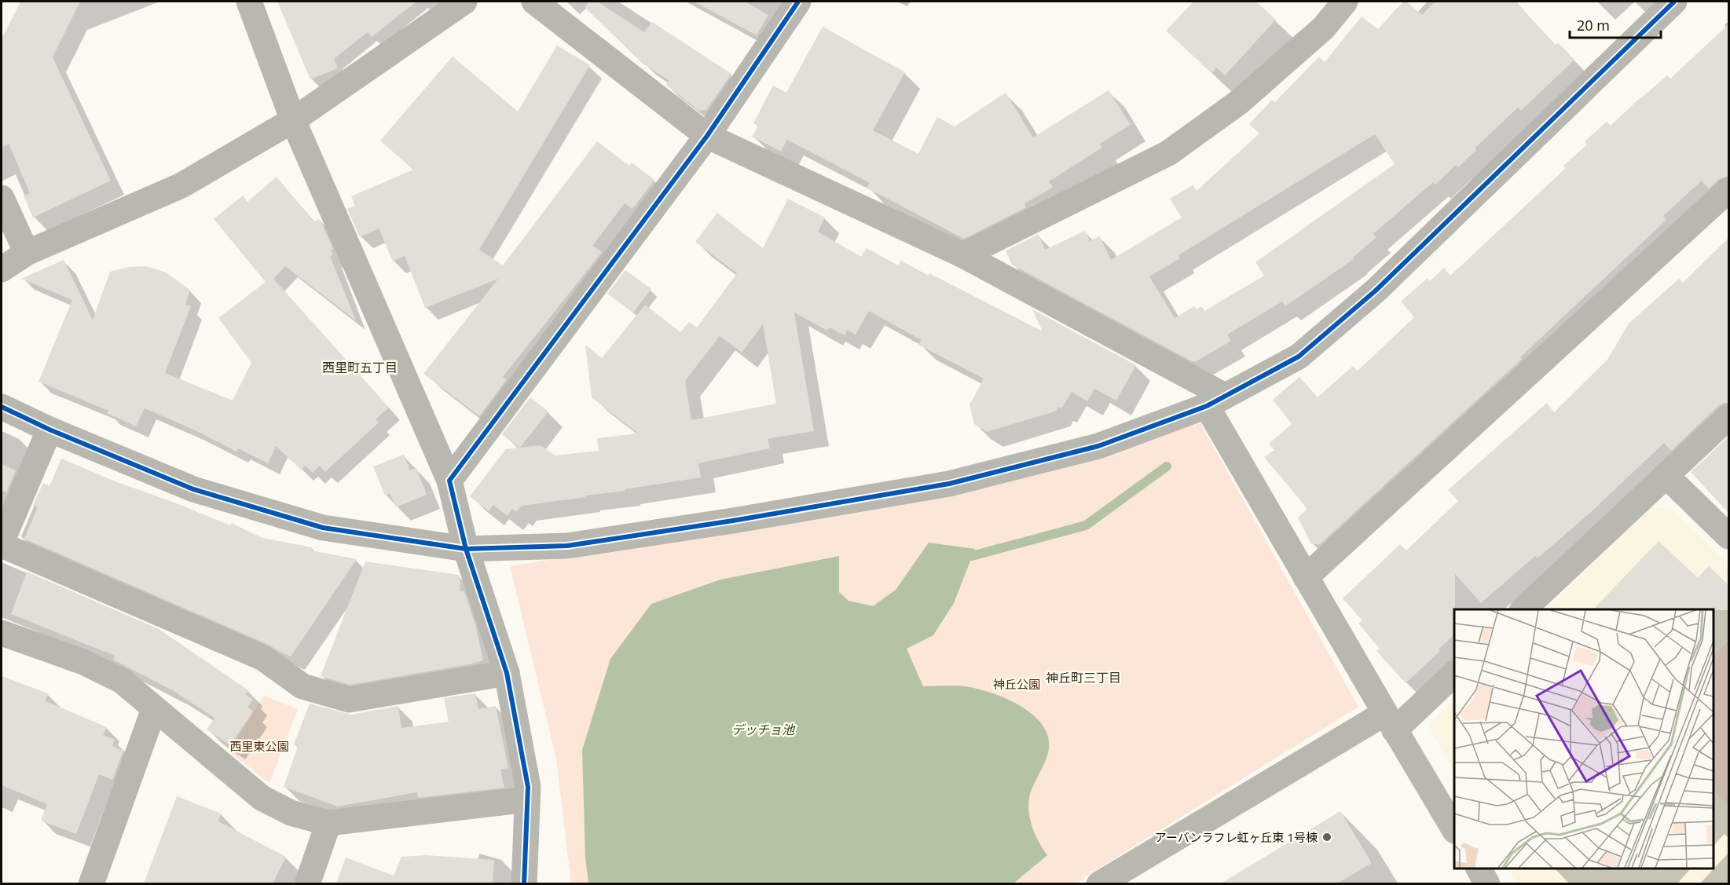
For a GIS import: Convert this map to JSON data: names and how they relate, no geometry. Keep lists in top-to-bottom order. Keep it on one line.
{"districts":["西里町五丁目","神丘町三丁目"],"water":["デッチョ池"],"parks":["神丘公園","西里東公園"],"places":["アーバンラフレ虹ヶ丘東 1号棟"],"scale_bar":"20 m"}
